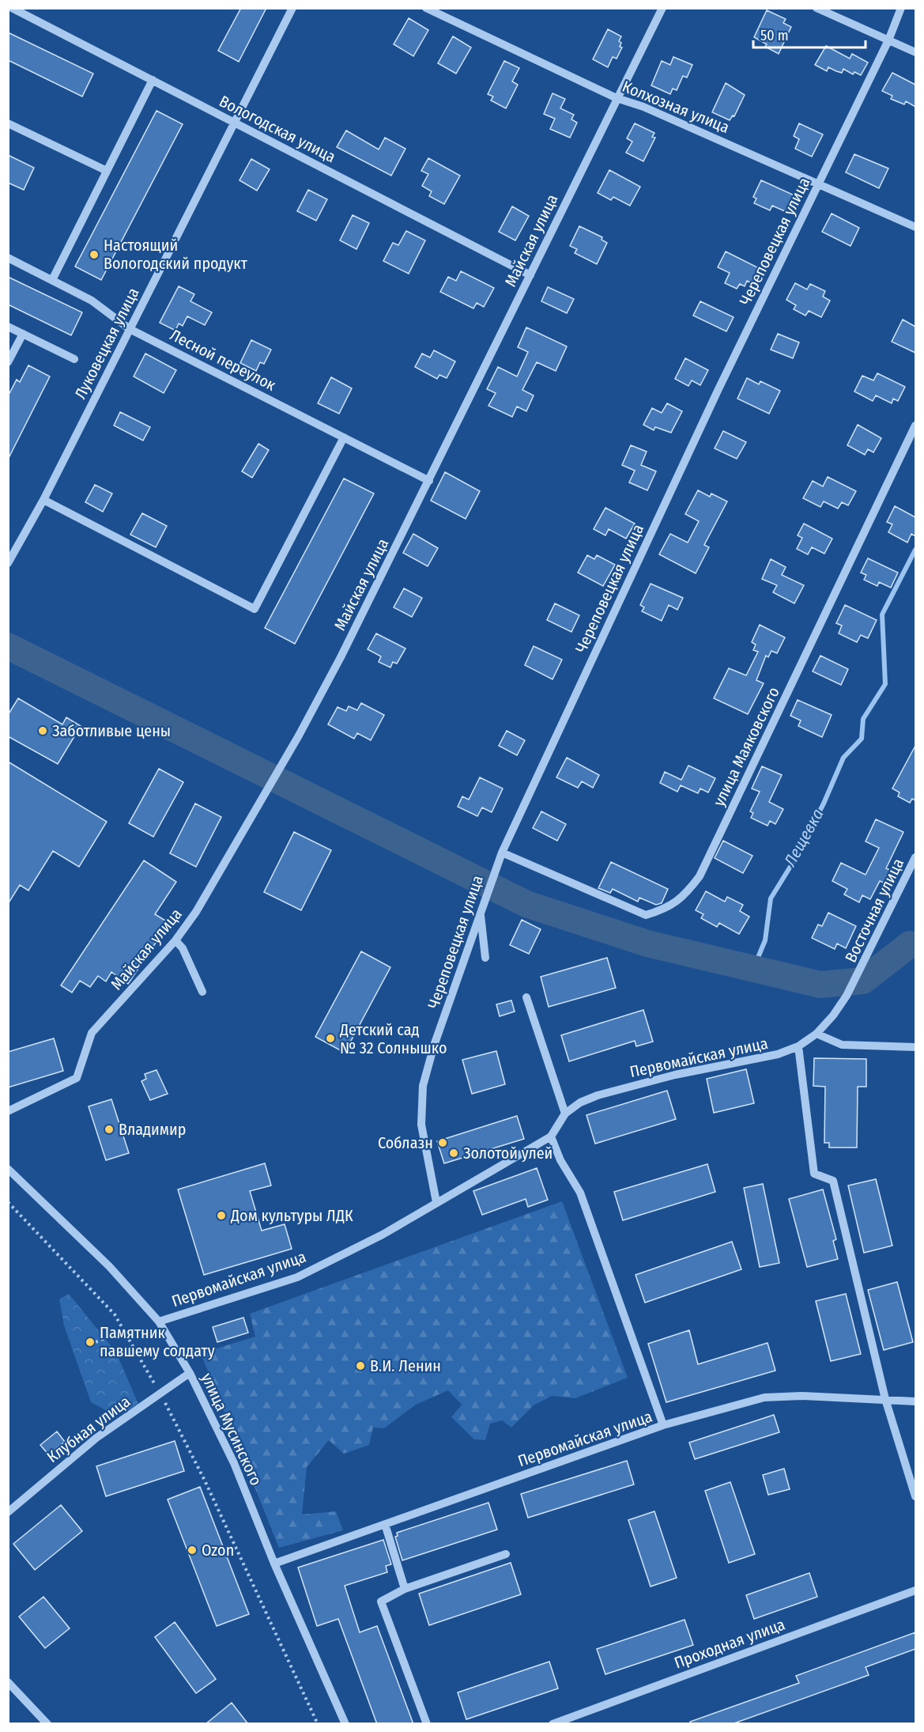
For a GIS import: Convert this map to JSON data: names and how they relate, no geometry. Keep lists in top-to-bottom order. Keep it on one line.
{"streets":{"street":["Колхозная улица","Вологодская улица","Майская улица","Череповецкая улица","Луковецкая улица","Лесной переулок","улица Маяковского","Восточная улица","Первомайская улица","Клубная улица","улица Мусинского","Проходная улица"]},"crossings":[["Колхозная улица","Майская улица"],["Колхозная улица","Череповецкая улица"],["Вологодская улица","Майская улица"],["Вологодская улица","Луковецкая улица"],["Майская улица","Лесной переулок"],["Череповецкая улица","улица Маяковского"],["Череповецкая улица","Первомайская улица"],["Луковецкая улица","Лесной переулок"],["Восточная улица","Первомайская улица"],["Первомайская улица","улица Мусинского"],["Клубная улица","улица Мусинского"]],"water":["Лещевка"],"places":["Настоящий Вологодский продукт","Заботливые цены","Детский сад № 32 Солнышко","Владимир","Соблазн","Золотой улей","Дом культуры ЛДК","Памятник павшему солдату","В.И. Ленин","Ozon"],"scale_bar":"50 m"}
